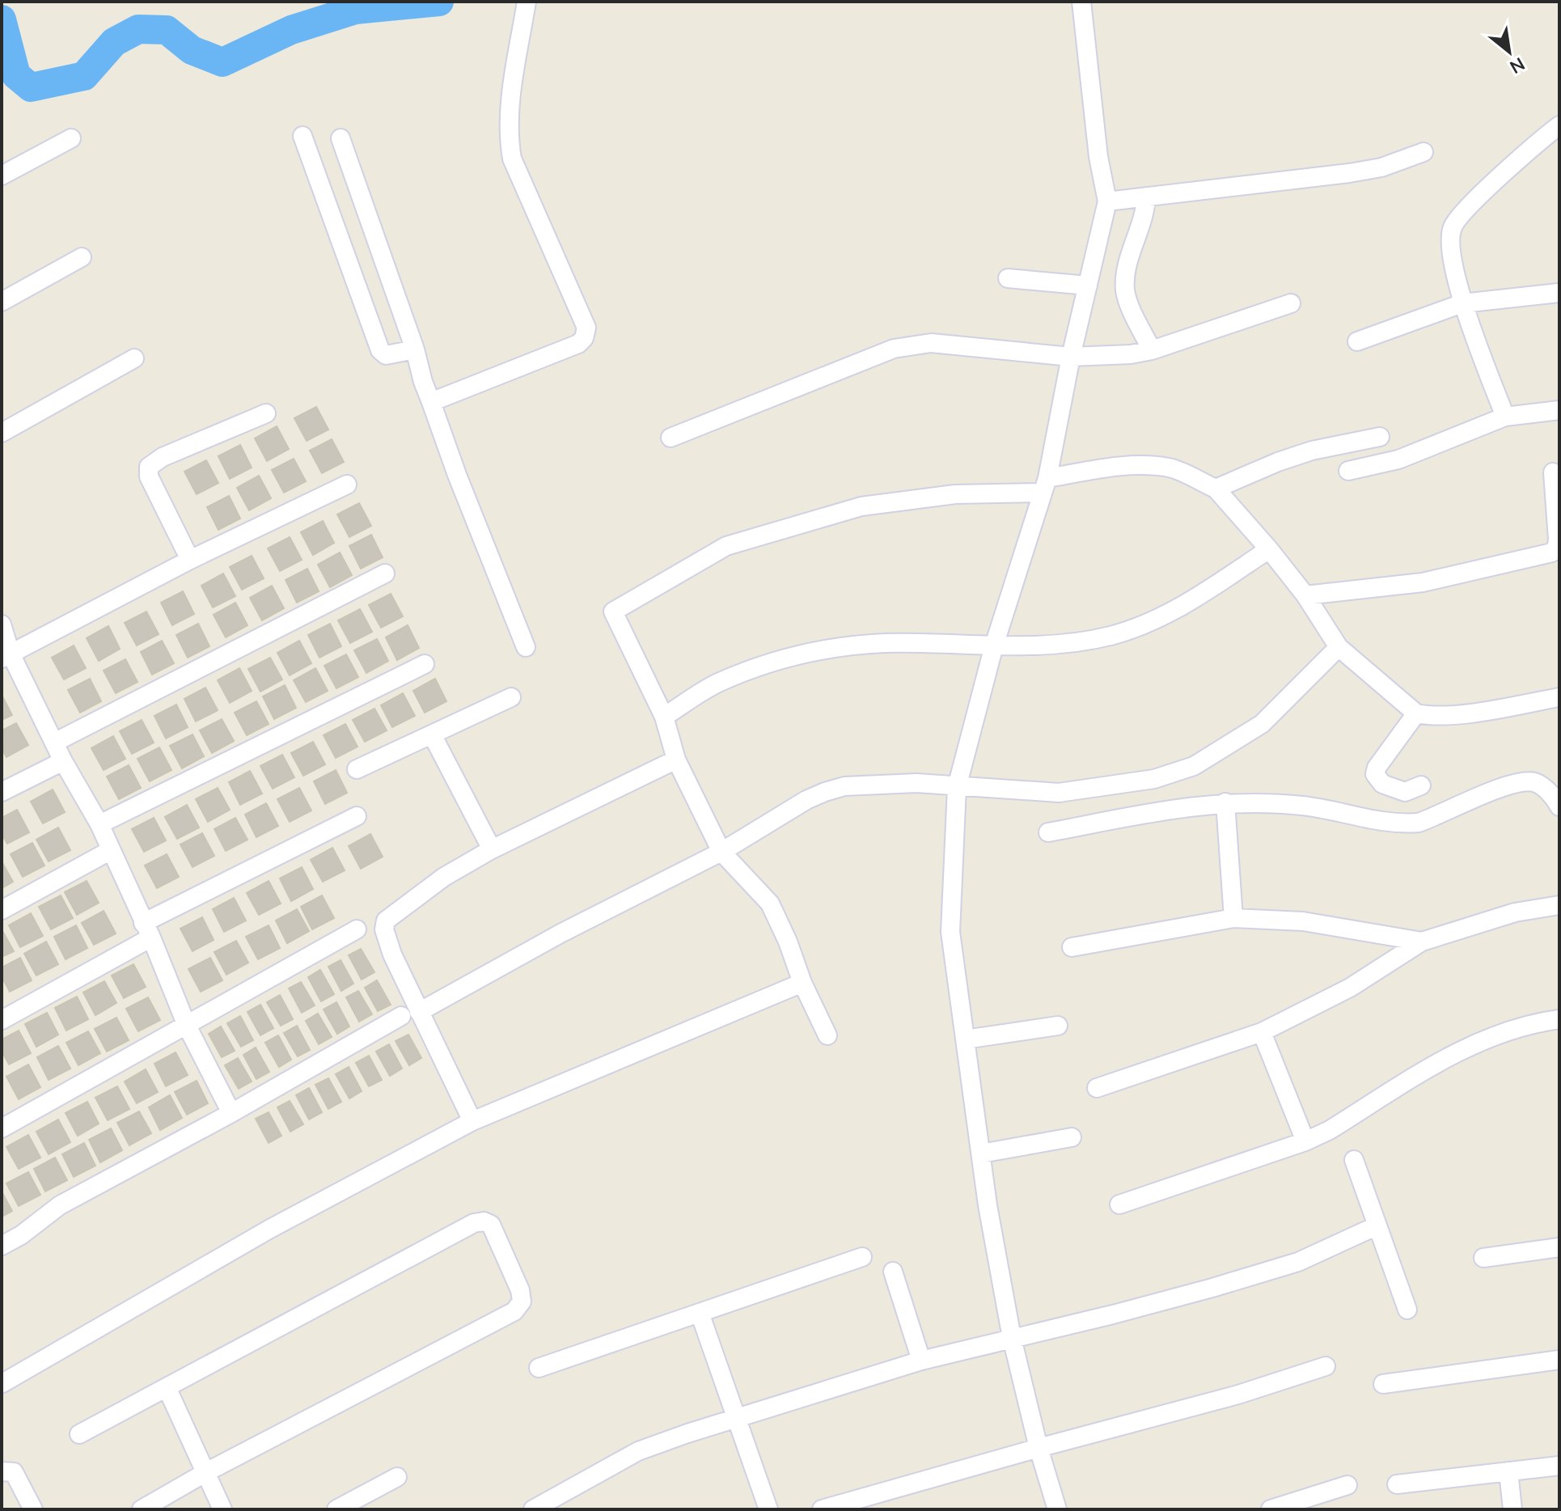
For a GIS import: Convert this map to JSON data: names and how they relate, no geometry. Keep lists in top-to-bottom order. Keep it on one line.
{"north":"bottom right"}
